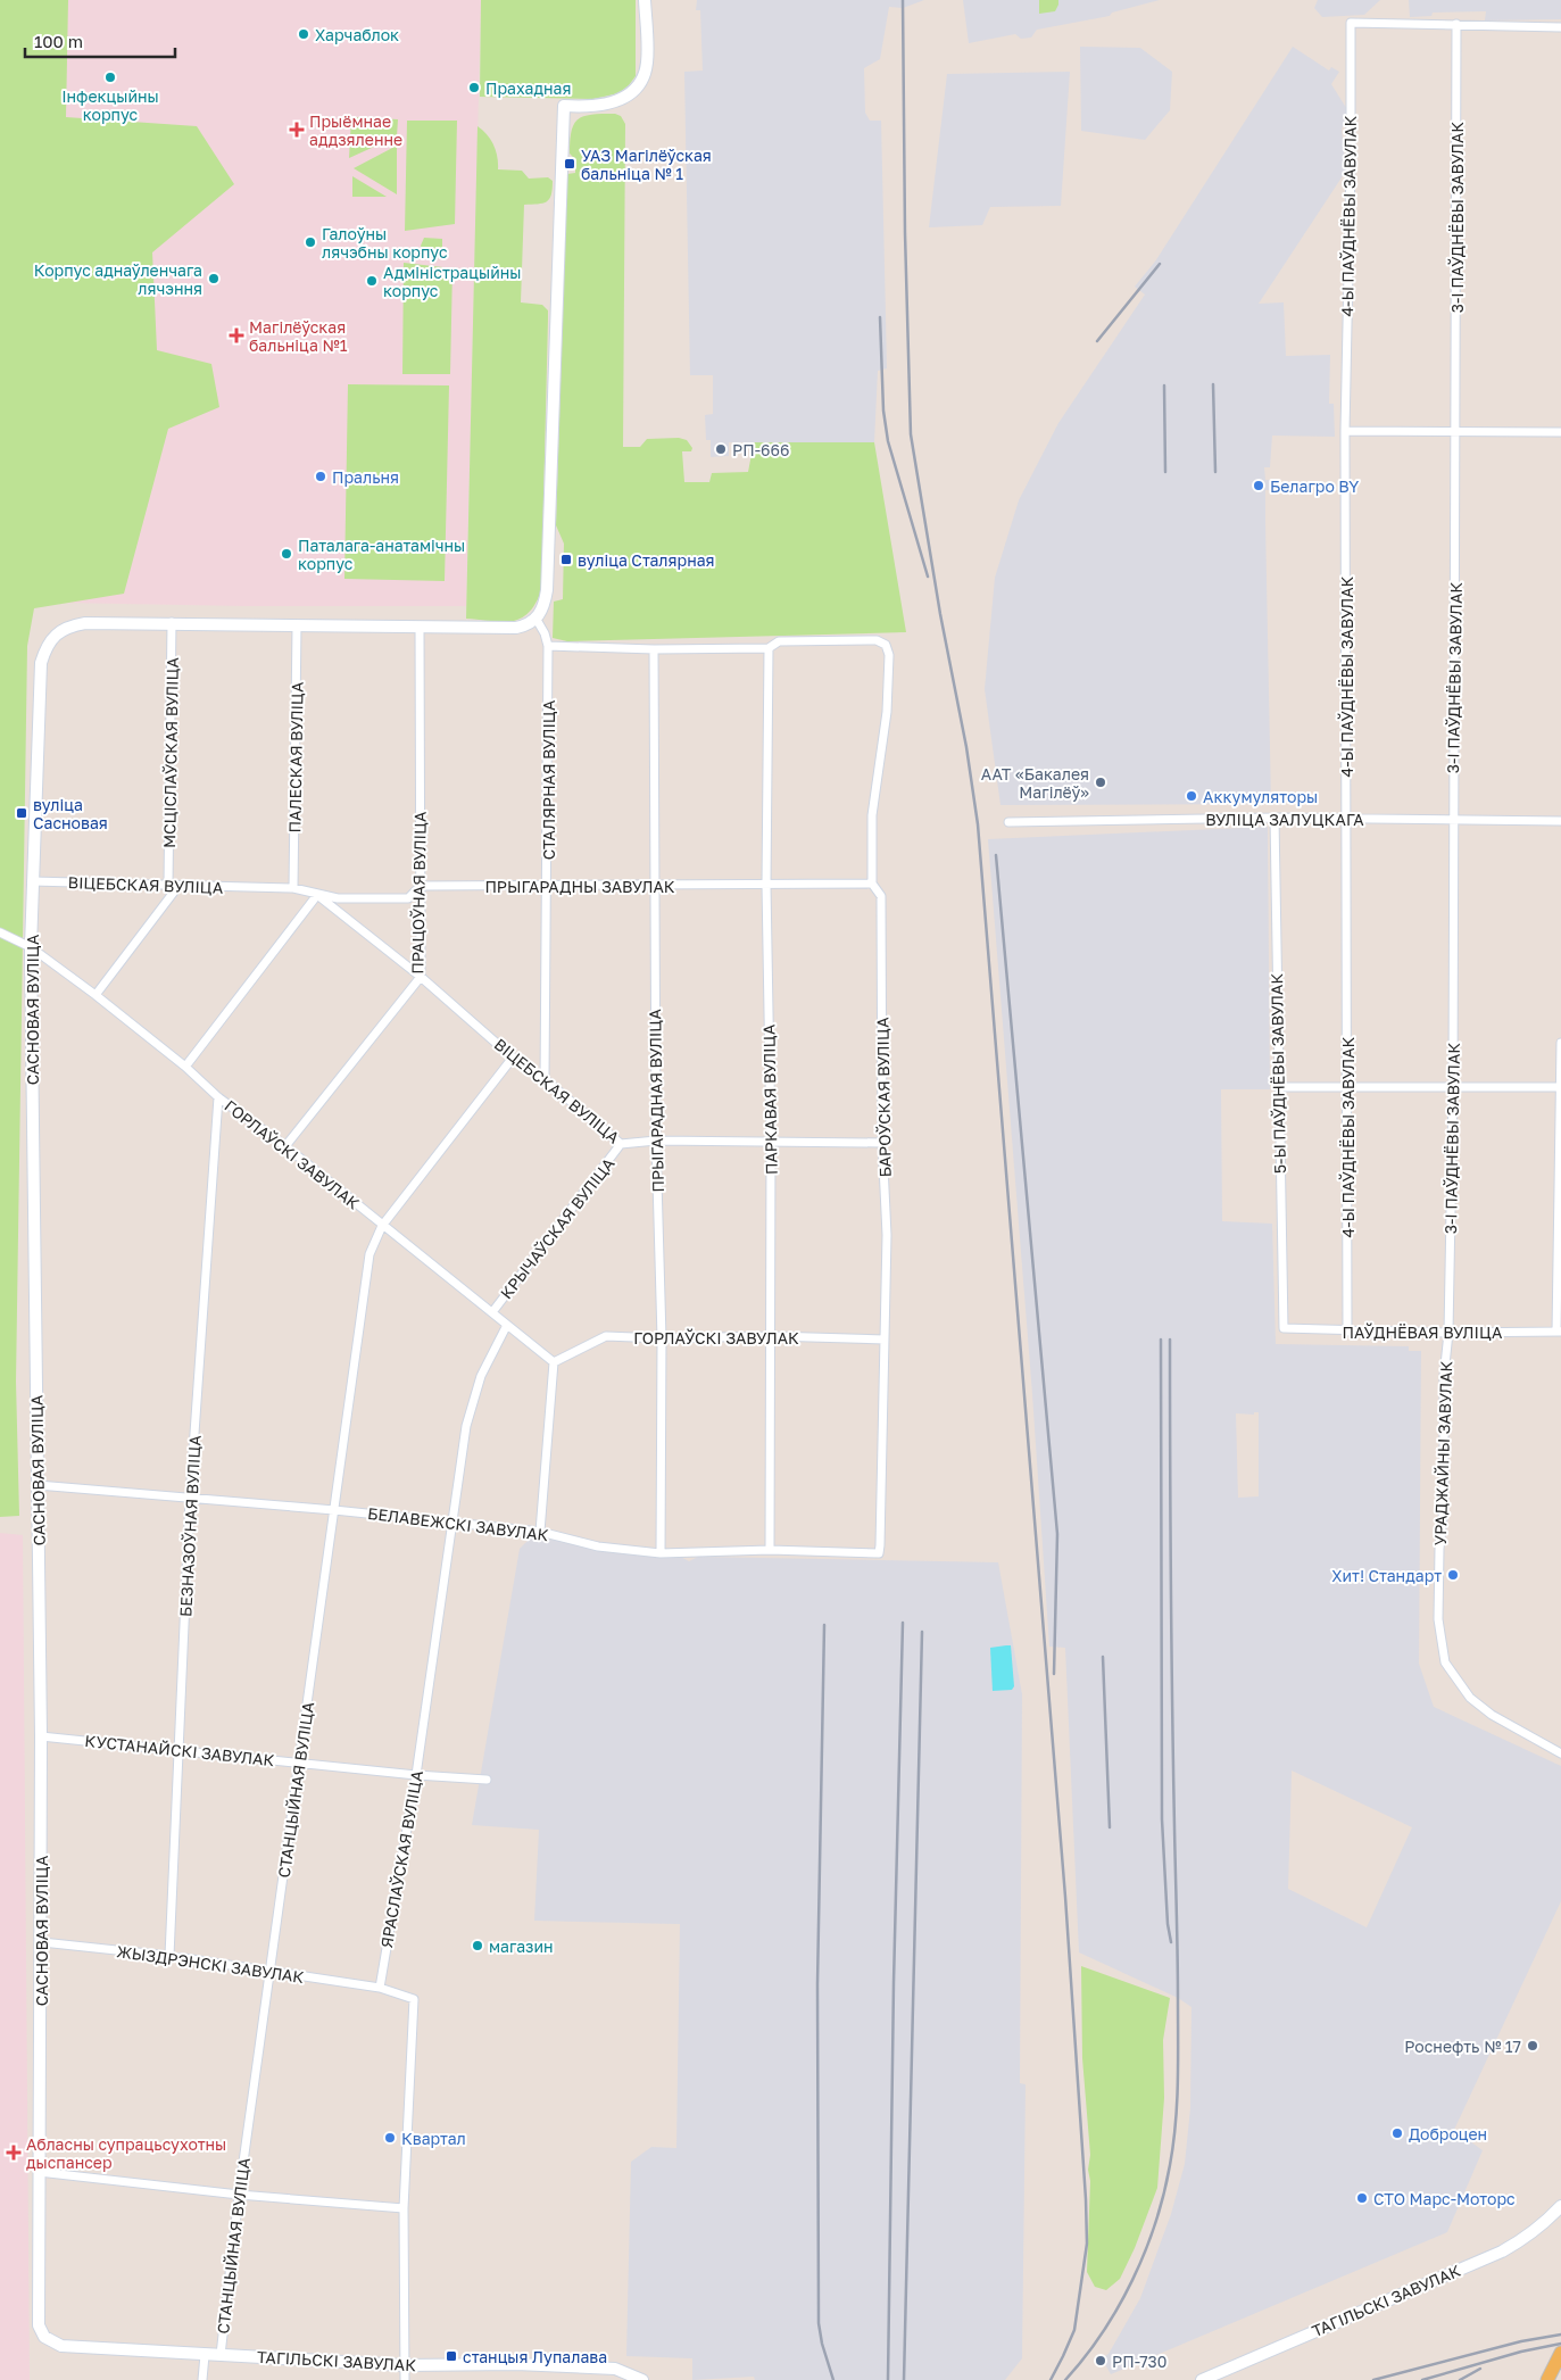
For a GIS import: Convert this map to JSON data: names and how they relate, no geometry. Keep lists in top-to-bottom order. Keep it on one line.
{"streets":{"main road":["САСНОВАЯ ВУЛІЦА","ТАГІЛЬСКІ ЗАВУЛАК"],"street":["4-Ы ПАЎДНЁВЫ ЗАВУЛАК","3-І ПАЎДНЁВЫ ЗАВУЛАК","МСЦІСЛАЎСКАЯ ВУЛІЦА","ПАЛЕСКАЯ ВУЛІЦА","СТАЛЯРНАЯ ВУЛІЦА","ВУЛІЦА ЗАЛУЦКАГА","ВІЦЕБСКАЯ ВУЛІЦА","ПРЫГАРАДНЫ ЗАВУЛАК","ПРАЦОЎНАЯ ВУЛІЦА","5-Ы ПАЎДНЁВЫ ЗАВУЛАК","БАРОЎСКАЯ ВУЛІЦА","ПАРКАВАЯ ВУЛІЦА","ПРЫГАРАДНАЯ ВУЛІЦА","ГОРЛАЎСКІ ЗАВУЛАК","КРЫЧАЎСКАЯ ВУЛІЦА","ПАЎДНЁВАЯ ВУЛІЦА","УРАДЖАЙНЫ ЗАВУЛАК","БЕЛАВЕЖСКІ ЗАВУЛАК","БЕЗНАЗОЎНАЯ ВУЛІЦА","КУСТАНАЙСКІ ЗАВУЛАК","СТАНЦЫЙНАЯ ВУЛІЦА","ЯРАСЛАЎСКАЯ ВУЛІЦА","ЖЫЗДРЭНСКІ ЗАВУЛАК"]},"crossings":[["4-Ы ПАЎДНЁВЫ ЗАВУЛАК","3-І ПАЎДНЁВЫ ЗАВУЛАК"],["4-Ы ПАЎДНЁВЫ ЗАВУЛАК","ВУЛІЦА ЗАЛУЦКАГА"],["4-Ы ПАЎДНЁВЫ ЗАВУЛАК","ПАЎДНЁВАЯ ВУЛІЦА"],["3-І ПАЎДНЁВЫ ЗАВУЛАК","ВУЛІЦА ЗАЛУЦКАГА"],["3-І ПАЎДНЁВЫ ЗАВУЛАК","ПАЎДНЁВАЯ ВУЛІЦА"],["3-І ПАЎДНЁВЫ ЗАВУЛАК","УРАДЖАЙНЫ ЗАВУЛАК"],["МСЦІСЛАЎСКАЯ ВУЛІЦА","ВІЦЕБСКАЯ ВУЛІЦА"],["МСЦІСЛАЎСКАЯ ВУЛІЦА","САСНОВАЯ ВУЛІЦА"],["ПАЛЕСКАЯ ВУЛІЦА","ВІЦЕБСКАЯ ВУЛІЦА"],["ПАЛЕСКАЯ ВУЛІЦА","ПРЫГАРАДНЫ ЗАВУЛАК"],["СТАЛЯРНАЯ ВУЛІЦА","ВІЦЕБСКАЯ ВУЛІЦА"],["СТАЛЯРНАЯ ВУЛІЦА","ПРЫГАРАДНЫ ЗАВУЛАК"],["ВУЛІЦА ЗАЛУЦКАГА","5-Ы ПАЎДНЁВЫ ЗАВУЛАК"],["ВІЦЕБСКАЯ ВУЛІЦА","ПРЫГАРАДНЫ ЗАВУЛАК"],["ВІЦЕБСКАЯ ВУЛІЦА","ПРАЦОЎНАЯ ВУЛІЦА"],["ВІЦЕБСКАЯ ВУЛІЦА","САСНОВАЯ ВУЛІЦА"],["ВІЦЕБСКАЯ ВУЛІЦА","БАРОЎСКАЯ ВУЛІЦА"],["ВІЦЕБСКАЯ ВУЛІЦА","ПАРКАВАЯ ВУЛІЦА"],["ВІЦЕБСКАЯ ВУЛІЦА","ПРЫГАРАДНАЯ ВУЛІЦА"],["ВІЦЕБСКАЯ ВУЛІЦА","КРЫЧАЎСКАЯ ВУЛІЦА"],["ПРЫГАРАДНЫ ЗАВУЛАК","ПРАЦОЎНАЯ ВУЛІЦА"],["ПРЫГАРАДНЫ ЗАВУЛАК","БАРОЎСКАЯ ВУЛІЦА"],["ПРЫГАРАДНЫ ЗАВУЛАК","ПАРКАВАЯ ВУЛІЦА"],["ПРЫГАРАДНЫ ЗАВУЛАК","ПРЫГАРАДНАЯ ВУЛІЦА"],["ПРАЦОЎНАЯ ВУЛІЦА","ГОРЛАЎСКІ ЗАВУЛАК"],["САСНОВАЯ ВУЛІЦА","ГОРЛАЎСКІ ЗАВУЛАК"],["САСНОВАЯ ВУЛІЦА","БЕЛАВЕЖСКІ ЗАВУЛАК"],["САСНОВАЯ ВУЛІЦА","КУСТАНАЙСКІ ЗАВУЛАК"],["САСНОВАЯ ВУЛІЦА","ЖЫЗДРЭНСКІ ЗАВУЛАК"],["САСНОВАЯ ВУЛІЦА","ТАГІЛЬСКІ ЗАВУЛАК"],["5-Ы ПАЎДНЁВЫ ЗАВУЛАК","ПАЎДНЁВАЯ ВУЛІЦА"],["БАРОЎСКАЯ ВУЛІЦА","ПАРКАВАЯ ВУЛІЦА"],["БАРОЎСКАЯ ВУЛІЦА","ГОРЛАЎСКІ ЗАВУЛАК"],["БАРОЎСКАЯ ВУЛІЦА","БЕЛАВЕЖСКІ ЗАВУЛАК"],["ПАРКАВАЯ ВУЛІЦА","ГОРЛАЎСКІ ЗАВУЛАК"],["ПАРКАВАЯ ВУЛІЦА","БЕЛАВЕЖСКІ ЗАВУЛАК"],["ПРЫГАРАДНАЯ ВУЛІЦА","ГОРЛАЎСКІ ЗАВУЛАК"],["ПРЫГАРАДНАЯ ВУЛІЦА","БЕЛАВЕЖСКІ ЗАВУЛАК"],["ГОРЛАЎСКІ ЗАВУЛАК","КРЫЧАЎСКАЯ ВУЛІЦА"],["ГОРЛАЎСКІ ЗАВУЛАК","БЕЗНАЗОЎНАЯ ВУЛІЦА"],["ГОРЛАЎСКІ ЗАВУЛАК","СТАНЦЫЙНАЯ ВУЛІЦА"],["ГОРЛАЎСКІ ЗАВУЛАК","ЯРАСЛАЎСКАЯ ВУЛІЦА"],["ПАЎДНЁВАЯ ВУЛІЦА","УРАДЖАЙНЫ ЗАВУЛАК"],["БЕЛАВЕЖСКІ ЗАВУЛАК","БЕЗНАЗОЎНАЯ ВУЛІЦА"],["БЕЛАВЕЖСКІ ЗАВУЛАК","СТАНЦЫЙНАЯ ВУЛІЦА"],["БЕЛАВЕЖСКІ ЗАВУЛАК","ЯРАСЛАЎСКАЯ ВУЛІЦА"],["БЕЗНАЗОЎНАЯ ВУЛІЦА","КУСТАНАЙСКІ ЗАВУЛАК"],["БЕЗНАЗОЎНАЯ ВУЛІЦА","ЖЫЗДРЭНСКІ ЗАВУЛАК"],["КУСТАНАЙСКІ ЗАВУЛАК","СТАНЦЫЙНАЯ ВУЛІЦА"],["КУСТАНАЙСКІ ЗАВУЛАК","ЯРАСЛАЎСКАЯ ВУЛІЦА"],["СТАНЦЫЙНАЯ ВУЛІЦА","ЖЫЗДРЭНСКІ ЗАВУЛАК"],["СТАНЦЫЙНАЯ ВУЛІЦА","ТАГІЛЬСКІ ЗАВУЛАК"],["ЯРАСЛАЎСКАЯ ВУЛІЦА","ЖЫЗДРЭНСКІ ЗАВУЛАК"]],"places":{"other":["Харчаблок","Інфекцыйны корпус","Прахадная","Галоўны лячэбны корпус","Корпус аднаўленчага лячэння","Адміністрацыйны корпус","РП-666","Пральня","Белагро BY","Паталага-анатамічны корпус","ААТ «Бакалея Магілёў»","Аккумуляторы","Хит! Стандарт","магазин","Роснефть № 17","Доброцен","Квартал","СТО Марс-Моторс","РП-730"],"health":["Прыёмнае аддзяленне","Магілёўская бальніца №1","Абласны супрацьсухотны дыспансер"],"transit":["УАЗ Магілёўская бальніца № 1","вуліца Сталярная","вуліца Сасновая","станцыя Лупалава"]},"scale_bar":"100 m"}
